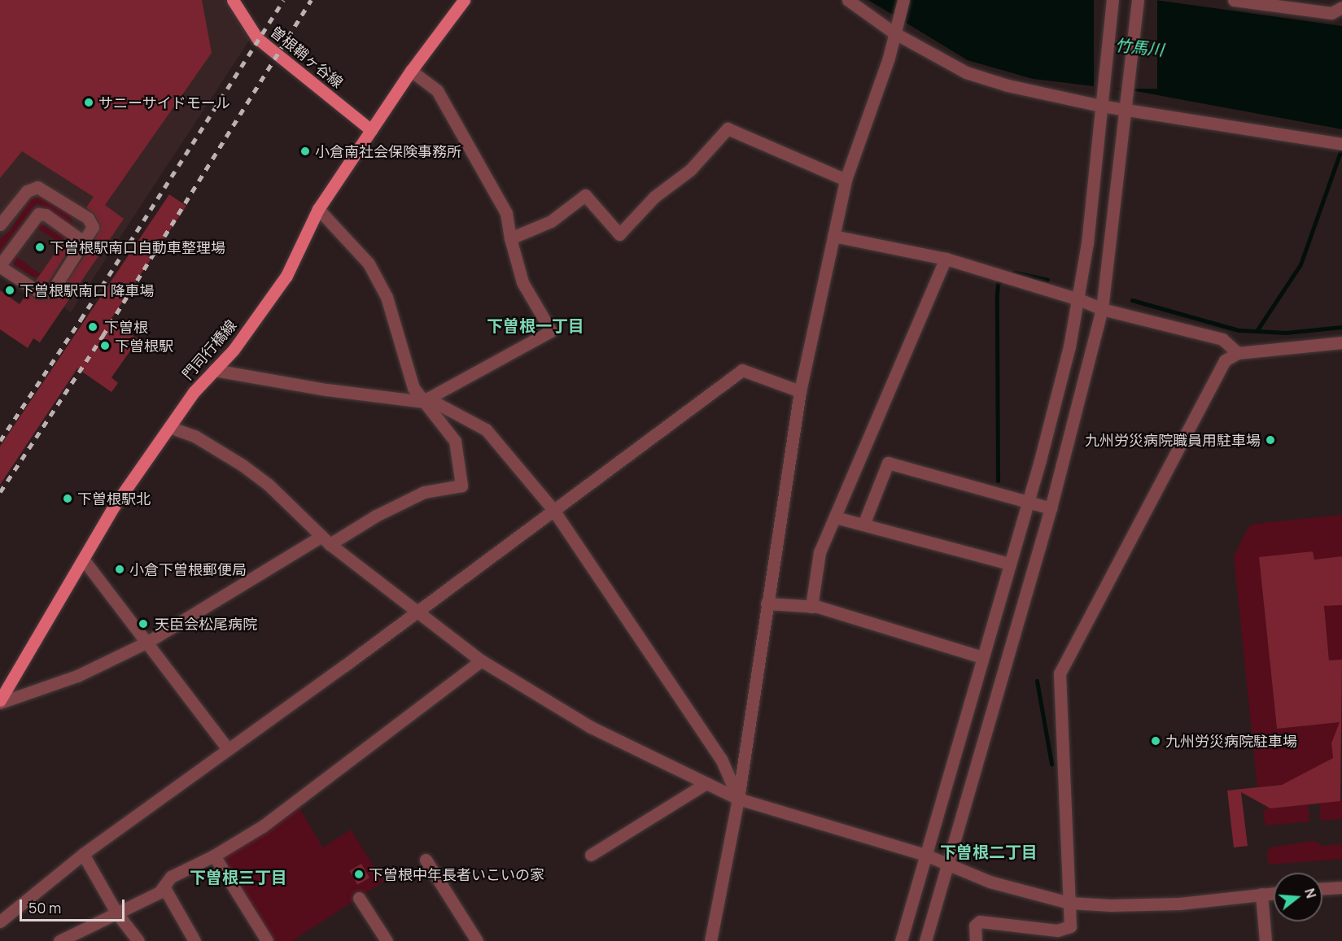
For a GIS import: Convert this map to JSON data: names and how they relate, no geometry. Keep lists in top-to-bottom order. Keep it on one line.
{"streets":{"main road":["曽根鞘ヶ谷線","門司行橋線"]},"crossings":[["曽根鞘ヶ谷線","門司行橋線"]],"districts":["下曽根一丁目","下曽根二丁目","下曽根三丁目"],"water":["竹馬川"],"places":["サニーサイドモール","小倉南社会保険事務所","下曽根駅南口自動車整理場","下曽根駅南口 降車場","下曽根","下曽根駅","九州労災病院職員用駐車場","下曽根駅北","小倉下曽根郵便局","天臣会松尾病院","九州労災病院駐車場","下曽根中年長者いこいの家"],"scale_bar":"50 m","north":"right"}
